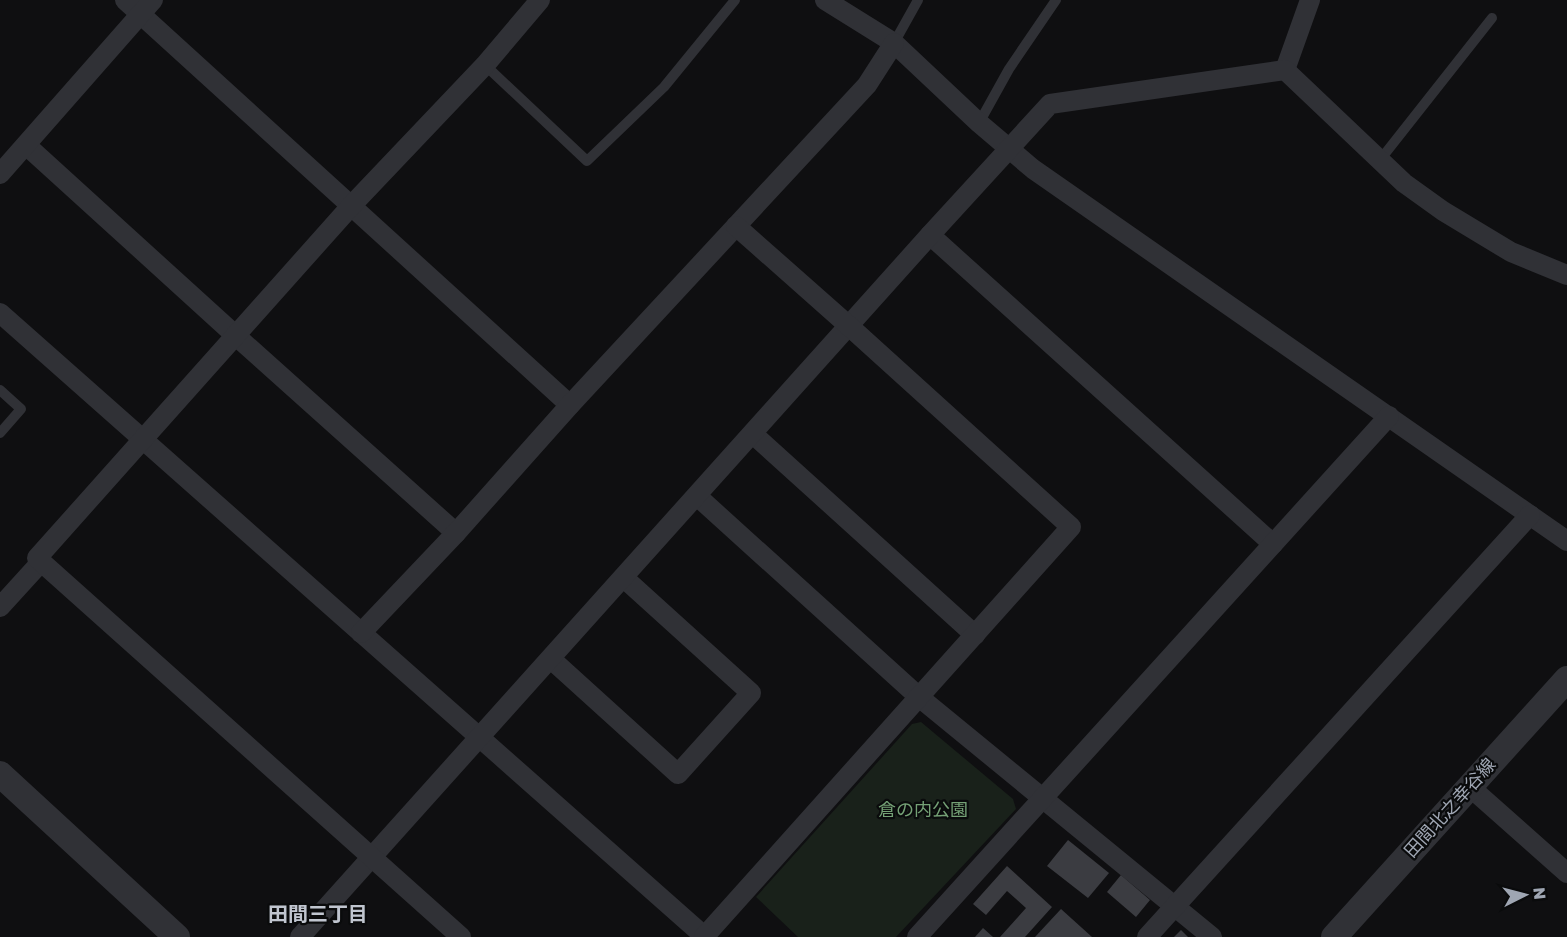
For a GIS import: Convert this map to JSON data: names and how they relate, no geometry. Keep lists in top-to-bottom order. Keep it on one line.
{"streets":{"street":["田間北之幸谷線"]},"districts":["田間三丁目"],"parks":["倉の内公園"],"north":"right"}
